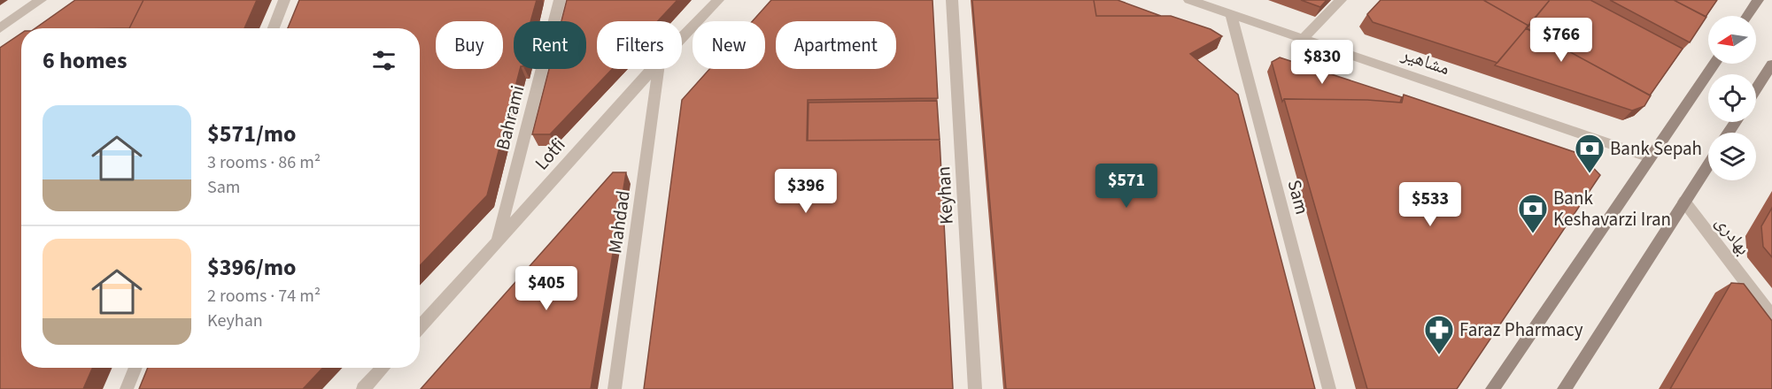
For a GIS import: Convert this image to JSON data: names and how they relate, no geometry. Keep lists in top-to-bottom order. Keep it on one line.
{"streets":{"street":["مشاهیر","Bahrami","Lotfi","Keyhan","Sam","Mahdad","بهادری"]},"crossings":[["مشاهیر","Sam"],["Bahrami","Lotfi"]],"places":{"bank":["Bank Sepah","Bank Keshavarzi Iran"],"pharmacy":["Faraz Pharmacy"]},"north":"left","page":{"price":["$766","$830","$571","$396","$533","$405"],"chip":["Buy","Rent","Filters","New","Apartment"],"heading":"6 homes","list":[{"name":"$571/mo","note":"3 rooms · 86 m² · Sam"},{"name":"$396/mo","note":"2 rooms · 74 m² · Keyhan"}]}}
